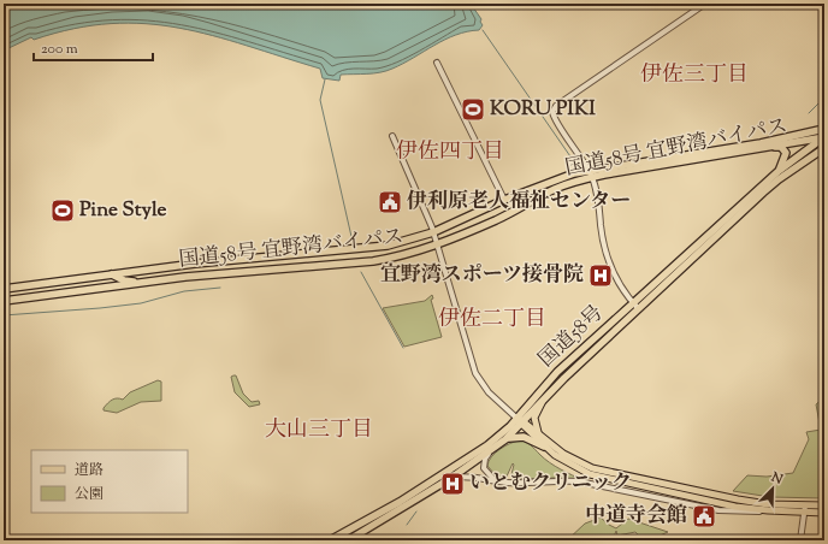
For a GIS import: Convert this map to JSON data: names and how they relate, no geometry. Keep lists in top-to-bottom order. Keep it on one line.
{"streets":{"highway":["国道58号 宜野湾バイパス","国道58号"]},"crossings":[["国道58号 宜野湾バイパス","国道58号"]],"districts":["伊佐三丁目","伊佐四丁目","伊佐二丁目","大山三丁目"],"places":{"sports":["KORU PIKI","Pine Style"],"public building":["伊利原老人福祉センター","中道寺会館"],"hospital":["宜野湾スポーツ接骨院","いとむクリニック"]},"legend":["道路","公園"],"scale_bar":"200 m","north":"top right"}
